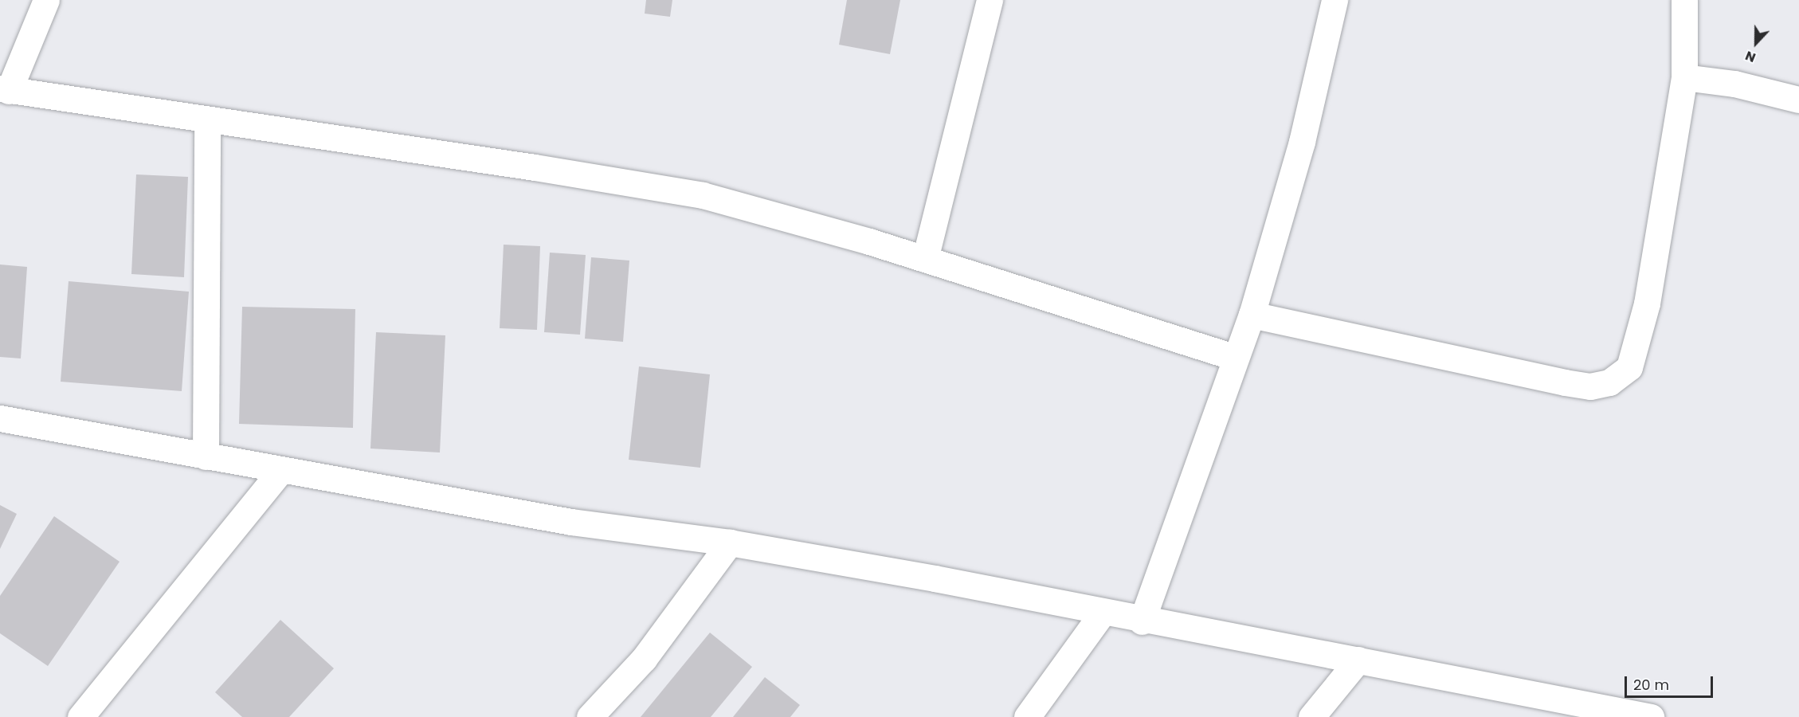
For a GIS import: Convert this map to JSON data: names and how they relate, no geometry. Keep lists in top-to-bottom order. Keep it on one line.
{"scale_bar":"20 m","north":"bottom"}
